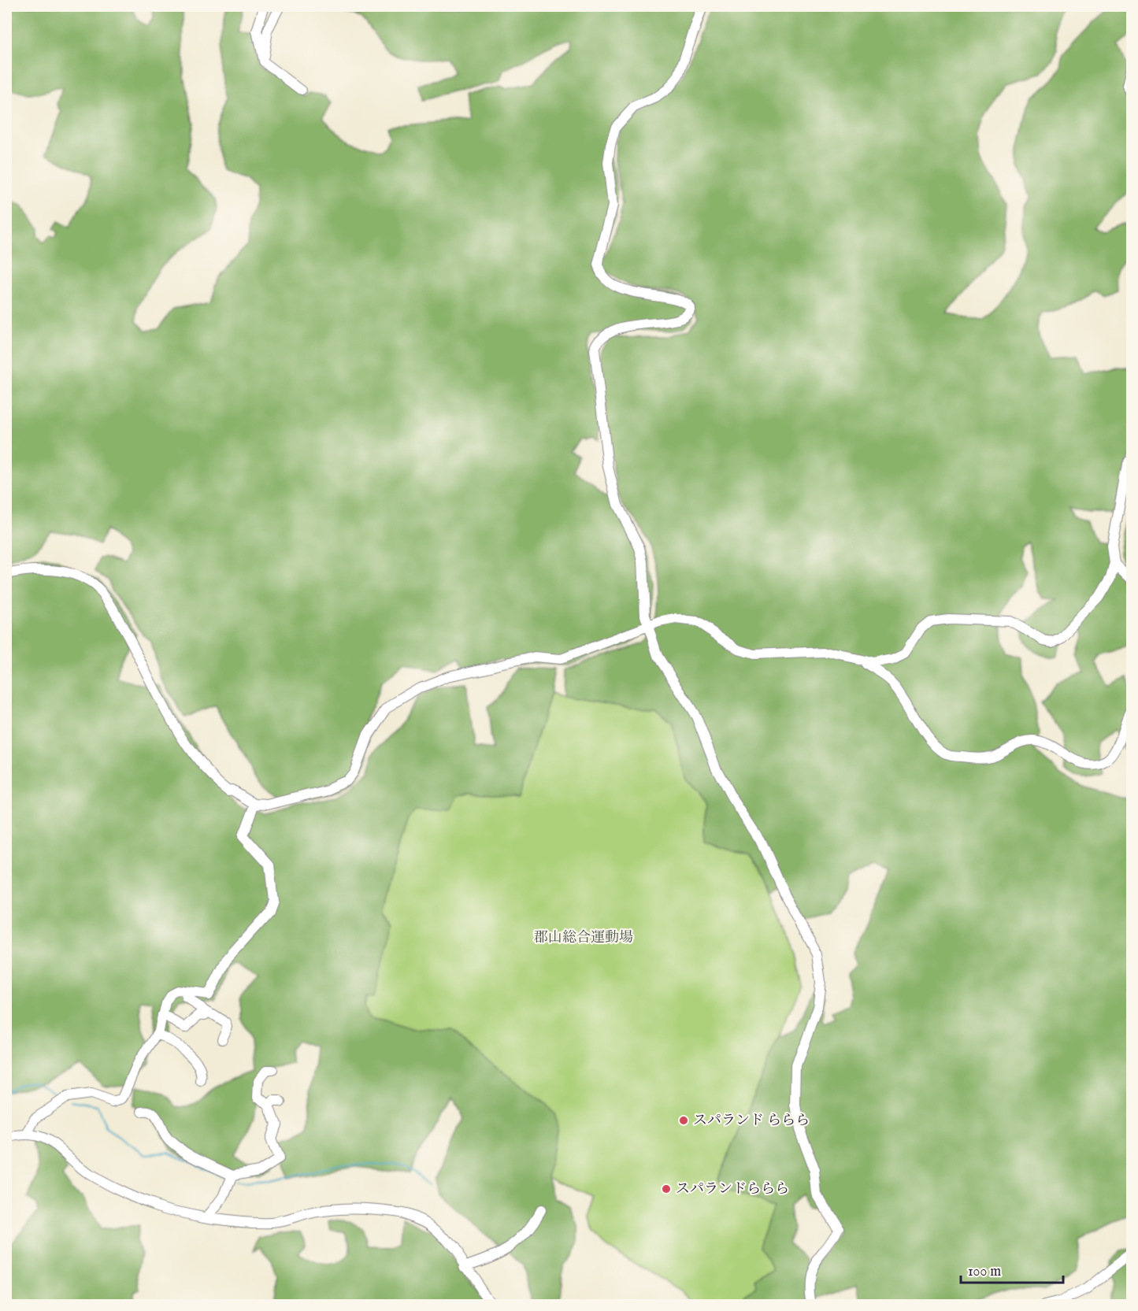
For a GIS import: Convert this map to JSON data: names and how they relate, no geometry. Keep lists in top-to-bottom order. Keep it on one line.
{"parks":["郡山総合運動場"],"places":["スパランド ららら","スパランドららら"],"scale_bar":"100 m"}
